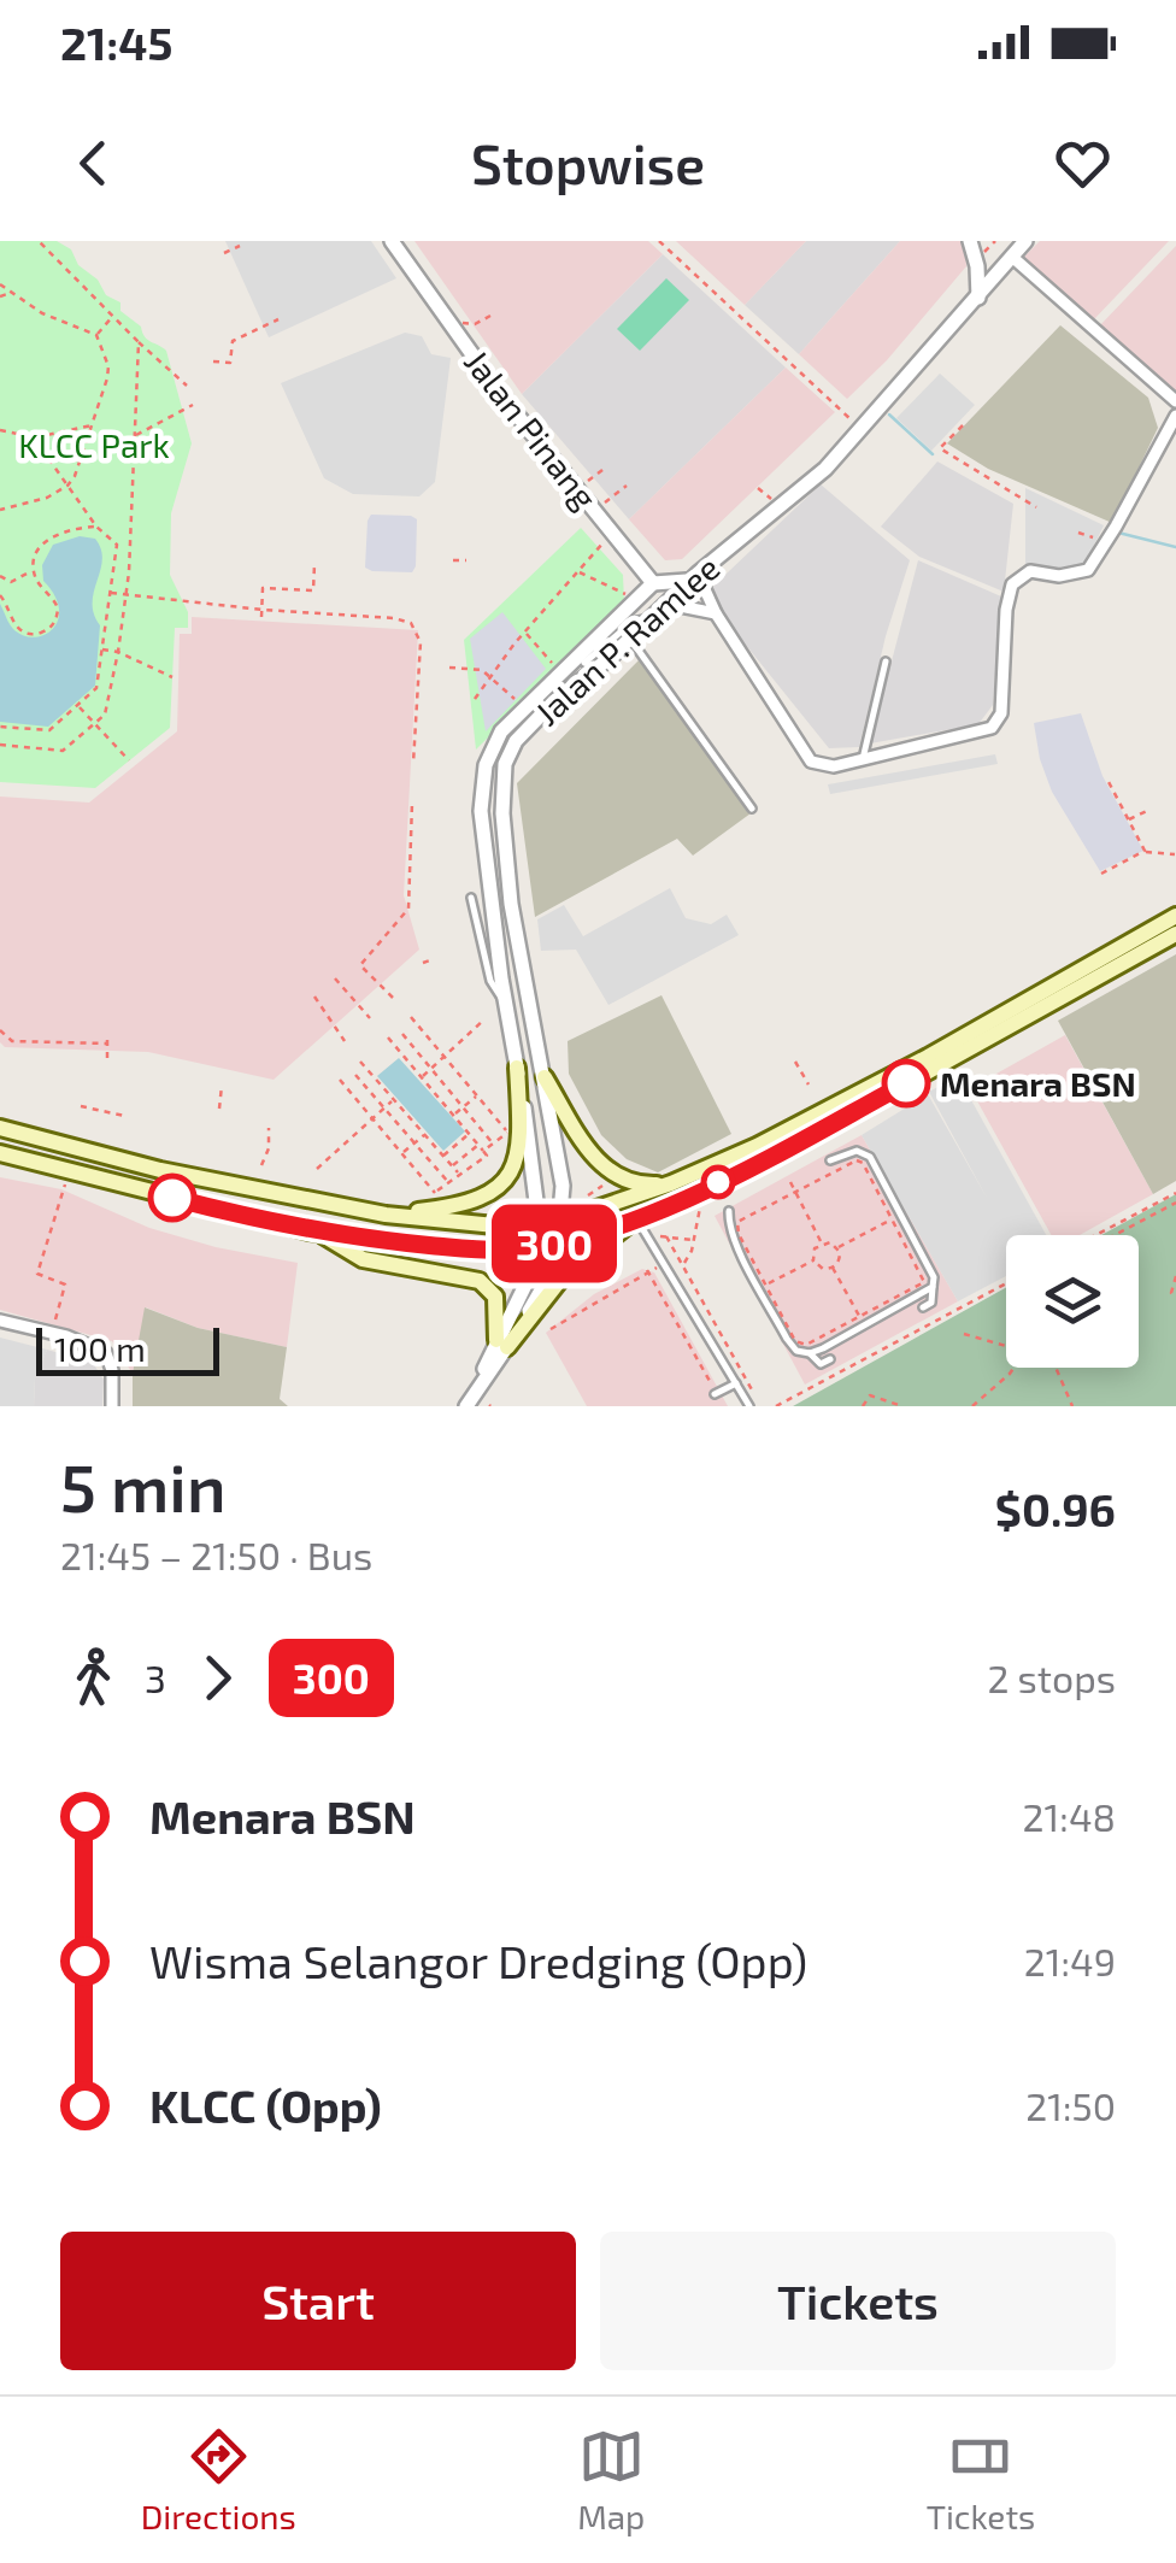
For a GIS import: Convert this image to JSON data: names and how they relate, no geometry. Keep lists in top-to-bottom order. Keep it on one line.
{"streets":{"street":["Jalan Pinang","Jalan P. Ramlee"]},"crossings":[["Jalan Pinang","Jalan P. Ramlee"]],"parks":["KLCC Park"],"places":["Menara BSN"],"lines":["bus line 300"],"scale_bar":"100 m","page":{"status":"21:45","header":"Stopwise","on_map":"300","scale":"100 m","heading":["5 min","21:45 – 21:50 · Bus","$0.96"],"legs":["3","300","2 stops"],"list":[{"name":"Menara BSN","value":"21:48"},{"name":"Wisma Selangor Dredging (Opp)","value":"21:49"},{"name":"KLCC (Opp)","value":"21:50"}],"buttons":["Start","Tickets"],"tabs":["Directions","Map","Tickets"]}}
